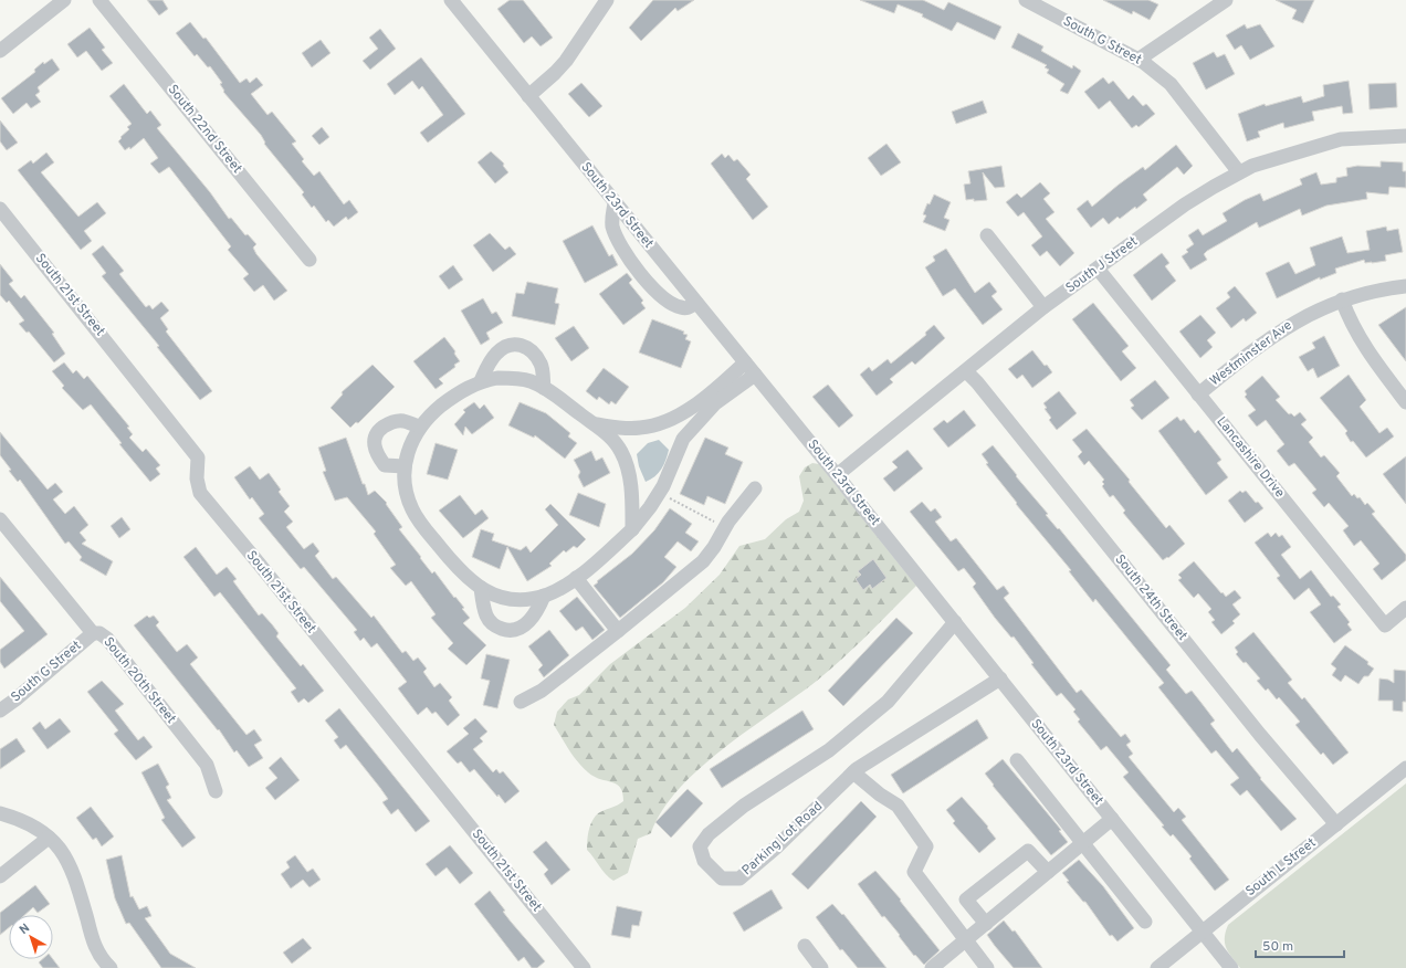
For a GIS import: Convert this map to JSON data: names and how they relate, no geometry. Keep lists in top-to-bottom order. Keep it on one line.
{"streets":{"street":["South G Street","South 22nd Street","South 23rd Street","South J Street","South 21st Street","Westminster Ave","Lancashire Drive","South 24th Street","South 20th Street","Parking Lot Road","South L Street"]},"crossings":[["South G Street","South J Street"],["South G Street","South 20th Street"],["South 23rd Street","South J Street"],["South 23rd Street","Parking Lot Road"],["South 23rd Street","South L Street"],["South J Street","Lancashire Drive"],["South J Street","South 24th Street"],["Westminster Ave","Lancashire Drive"],["South 24th Street","South L Street"]],"scale_bar":"50 m","north":"top left"}
